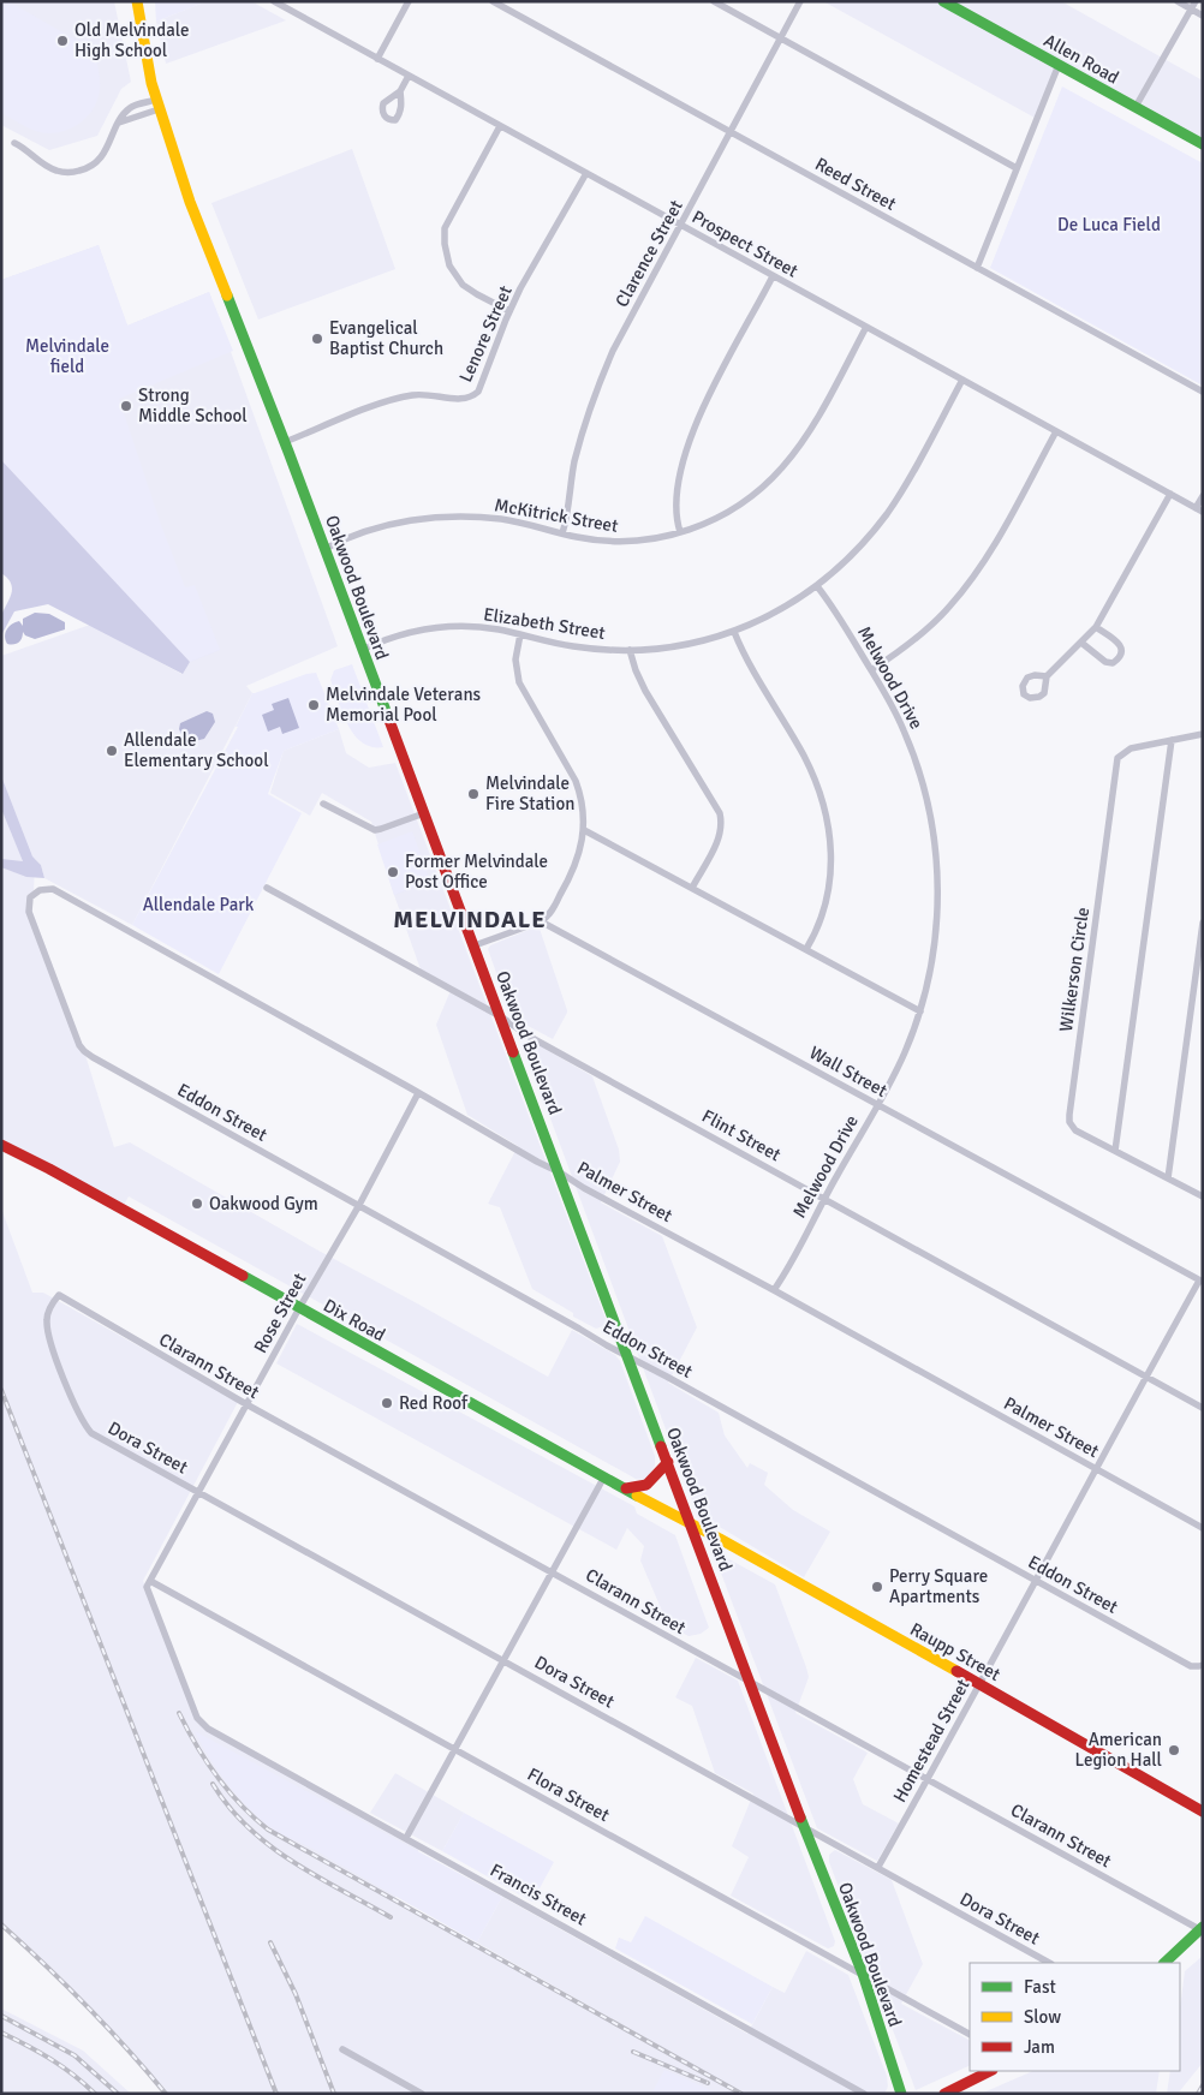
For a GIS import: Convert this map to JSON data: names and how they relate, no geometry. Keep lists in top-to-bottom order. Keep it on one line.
{"streets":{"main road":["Allen Road","Oakwood Boulevard","Dix Road","Raupp Street"],"street":["Reed Street","Prospect Street","Clarence Street","Lenore Street","McKitrick Street","Elizabeth Street","Melwood Drive","Wilkerson Circle","Wall Street","Eddon Street","Flint Street","Palmer Street","Rose Street","Clarann Street","Dora Street","Homestead Street","Flora Street","Francis Street"]},"crossings":[["Reed Street","Clarence Street"],["Prospect Street","Clarence Street"],["Prospect Street","Lenore Street"],["Prospect Street","McKitrick Street"],["Prospect Street","Elizabeth Street"],["Clarence Street","McKitrick Street"],["Lenore Street","Oakwood Boulevard"],["McKitrick Street","Oakwood Boulevard"],["Oakwood Boulevard","Elizabeth Street"],["Oakwood Boulevard","Eddon Street"],["Oakwood Boulevard","Flint Street"],["Oakwood Boulevard","Palmer Street"],["Oakwood Boulevard","Dix Road"],["Oakwood Boulevard","Clarann Street"],["Oakwood Boulevard","Dora Street"],["Oakwood Boulevard","Raupp Street"],["Oakwood Boulevard","Flora Street"],["Elizabeth Street","Melwood Drive"],["Melwood Drive","Wall Street"],["Melwood Drive","Flint Street"],["Melwood Drive","Palmer Street"],["Wall Street","Homestead Street"],["Eddon Street","Palmer Street"],["Eddon Street","Rose Street"],["Eddon Street","Homestead Street"],["Flint Street","Homestead Street"],["Palmer Street","Rose Street"],["Palmer Street","Homestead Street"],["Rose Street","Dix Road"],["Rose Street","Clarann Street"],["Rose Street","Dora Street"],["Rose Street","Flora Street"],["Rose Street","Francis Street"],["Dix Road","Raupp Street"],["Clarann Street","Dora Street"],["Clarann Street","Homestead Street"],["Dora Street","Homestead Street"],["Raupp Street","Homestead Street"],["Flora Street","Francis Street"]],"districts":["MELVINDALE"],"parks":["De Luca Field","Melvindale field","Allendale Park"],"places":["Old Melvindale High School","Evangelical Baptist Church","Strong Middle School","Melvindale Veterans Memorial Pool","Allendale Elementary School","Melvindale Fire Station","Former Melvindale Post Office","Oakwood Gym","Red Roof","Perry Square Apartments","American Legion Hall"],"legend":["Fast","Slow","Jam"]}
